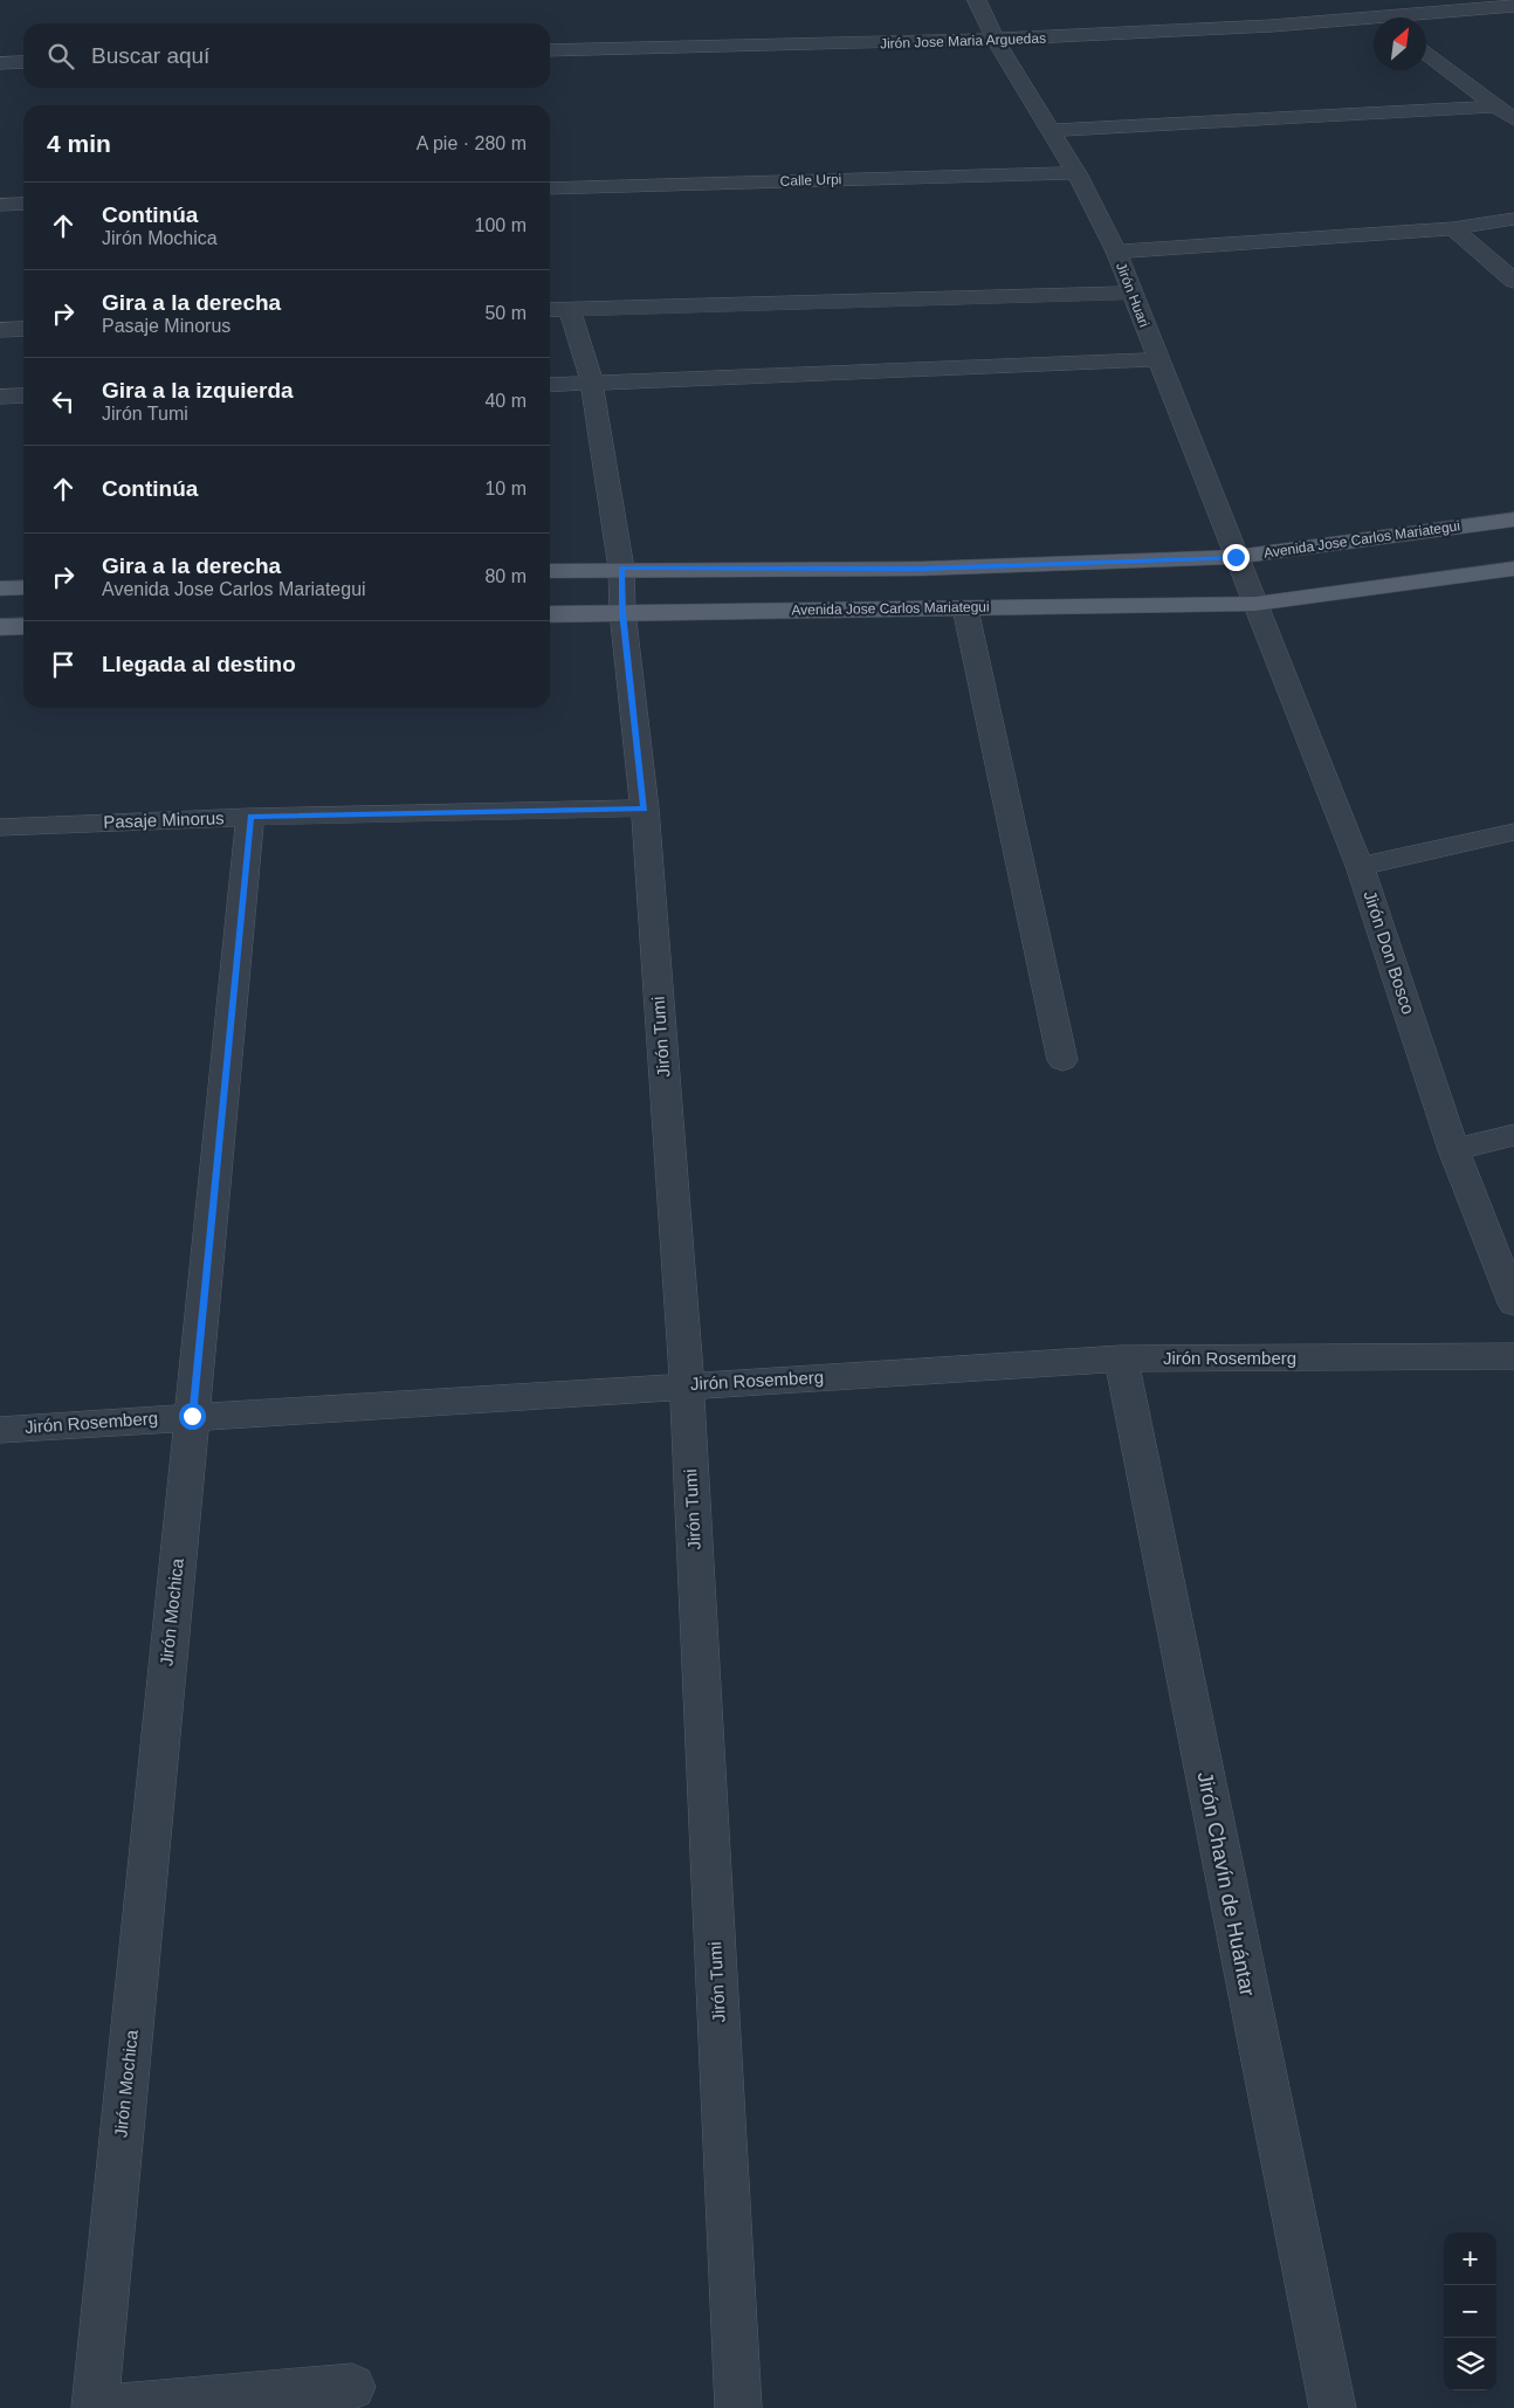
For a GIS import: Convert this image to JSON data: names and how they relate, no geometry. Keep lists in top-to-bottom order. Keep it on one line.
{"streets":{"main road":["Avenida Jose Carlos Mariategui"],"street":["Jirón Jose Maria Arguedas","Calle Urpi","Jirón Huari","Pasaje Minorus","Jirón Don Bosco","Jirón Tumi","Jirón Rosemberg","Jirón Mochica","Jirón Chavín de Huántar"]},"crossings":[["Jirón Jose Maria Arguedas","Jirón Huari"],["Calle Urpi","Jirón Huari"],["Jirón Huari","Avenida Jose Carlos Mariategui"],["Jirón Huari","Jirón Don Bosco"],["Avenida Jose Carlos Mariategui","Jirón Don Bosco"],["Avenida Jose Carlos Mariategui","Jirón Tumi"],["Pasaje Minorus","Jirón Tumi"],["Pasaje Minorus","Jirón Mochica"],["Jirón Tumi","Jirón Rosemberg"],["Jirón Rosemberg","Jirón Mochica"],["Jirón Rosemberg","Jirón Chavín de Huántar"]],"north":"top right","page":{"search":"Buscar aquí","heading":["4 min","A pie · 280 m"],"list":[["Continúa","Jirón Mochica","100 m"],["Gira a la derecha","Pasaje Minorus","50 m"],["Gira a la izquierda","Jirón Tumi","40 m"],["Continúa","10 m"],["Gira a la derecha","Avenida Jose Carlos Mariategui","80 m"],"Llegada al destino"],"map_buttons":["+","−"]}}
